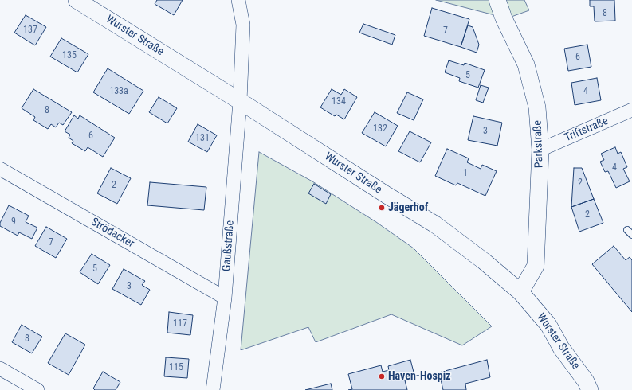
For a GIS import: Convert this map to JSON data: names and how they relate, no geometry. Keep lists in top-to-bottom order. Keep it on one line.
{"streets":{"street":["Wurster Straße","Triftstraße","Parkstraße","Strödacker","Gaußstraße"]},"crossings":[["Wurster Straße","Parkstraße"],["Wurster Straße","Gaußstraße"],["Triftstraße","Parkstraße"],["Strödacker","Gaußstraße"]],"places":["Jägerhof","Haven-Hospiz"],"house_numbers":["8","137","7","135","6","5","133a","4","134","8","132","3","6","131","4","1","2","2","2","9","7","5","3","117","8","115"]}
